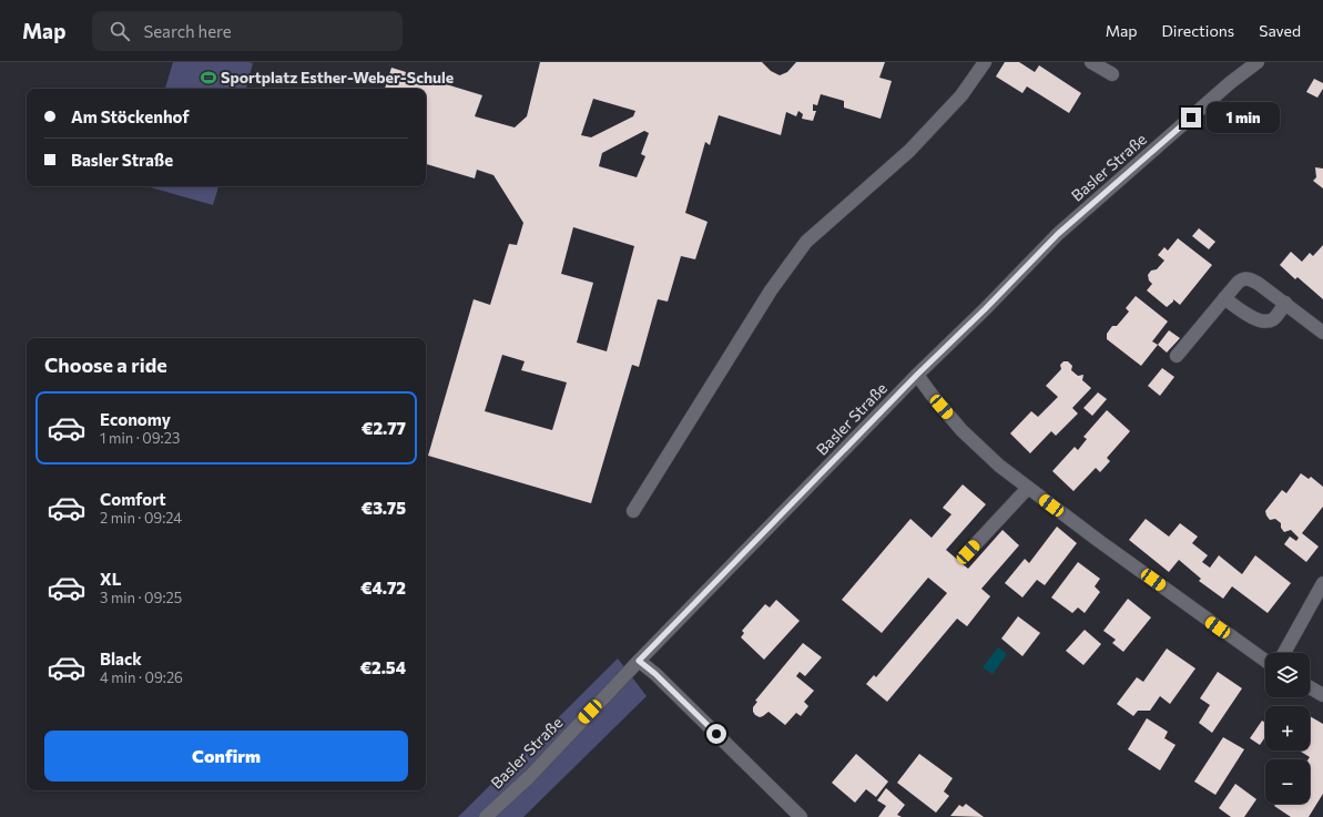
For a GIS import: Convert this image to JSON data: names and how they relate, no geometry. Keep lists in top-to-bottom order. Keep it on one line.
{"streets":{"street":["Basler Straße"]},"places":{"sports":["Sportplatz Esther-Weber-Schule"]},"page":{"header":"Map","search":"Search here","nav":["Map","Directions","Saved"],"banner":["Am Stöckenhof","Basler Straße"],"bubble":"1 min","heading":"Choose a ride","list":[{"name":"Economy","note":"1 min · 09:23","value":"€2.77"},{"name":"Comfort","note":"2 min · 09:24","value":"€3.75"},{"name":"XL","note":"3 min · 09:25","value":"€4.72"},{"name":"Black","note":"4 min · 09:26","value":"€2.54"}],"map_buttons":["+","−"],"buttons":"Confirm"}}
